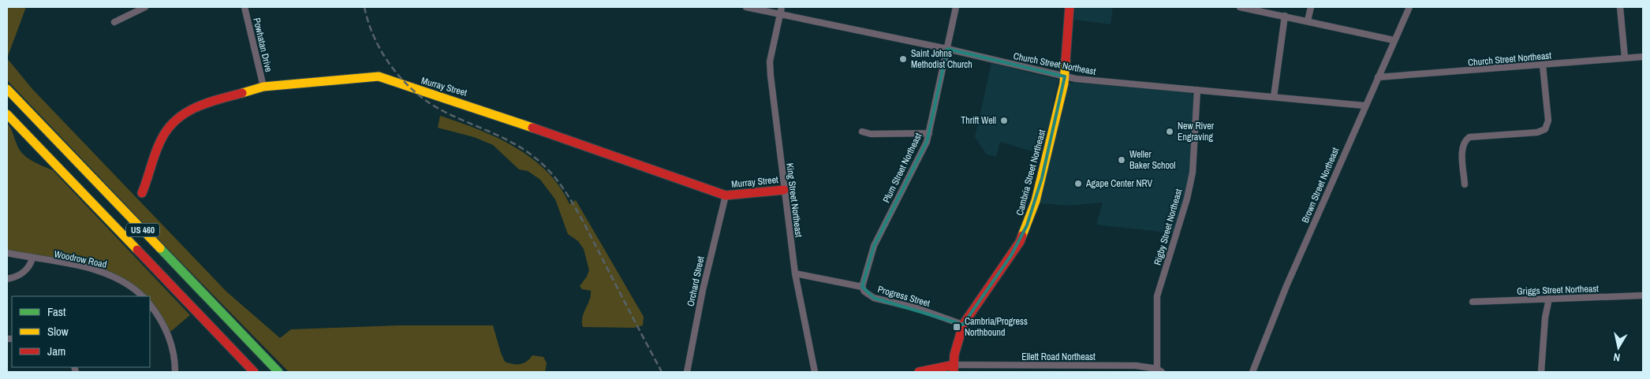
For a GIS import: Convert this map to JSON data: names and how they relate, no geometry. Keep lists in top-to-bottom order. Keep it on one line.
{"streets":{"main road":["Murray Street","Cambria Street Northeast","US 460"],"street":["Powhatan Drive","Church Street Northeast","Plum Street Northeast","Brown Street Northeast","King Street Northeast","Rigby Street Northeast","Woodrow Road","Orchard Street","Griggs Street Northeast","Progress Street","Ellett Road Northeast"]},"crossings":[["Powhatan Drive","Murray Street"],["Church Street Northeast","Plum Street Northeast"],["Church Street Northeast","Cambria Street Northeast"],["Church Street Northeast","Brown Street Northeast"],["Church Street Northeast","King Street Northeast"],["Church Street Northeast","Rigby Street Northeast"],["Murray Street","King Street Northeast"],["Murray Street","Orchard Street"],["Plum Street Northeast","Progress Street"],["Cambria Street Northeast","Progress Street"],["Cambria Street Northeast","Ellett Road Northeast"],["King Street Northeast","Progress Street"],["Rigby Street Northeast","Ellett Road Northeast"]],"places":{"other":["Saint Johns Methodist Church","Thrift Well","New River Engraving","Weller Baker School","Agape Center NRV"],"transit":["Cambria/Progress Northbound"]},"legend":["Fast","Slow","Jam"],"north":"bottom"}
